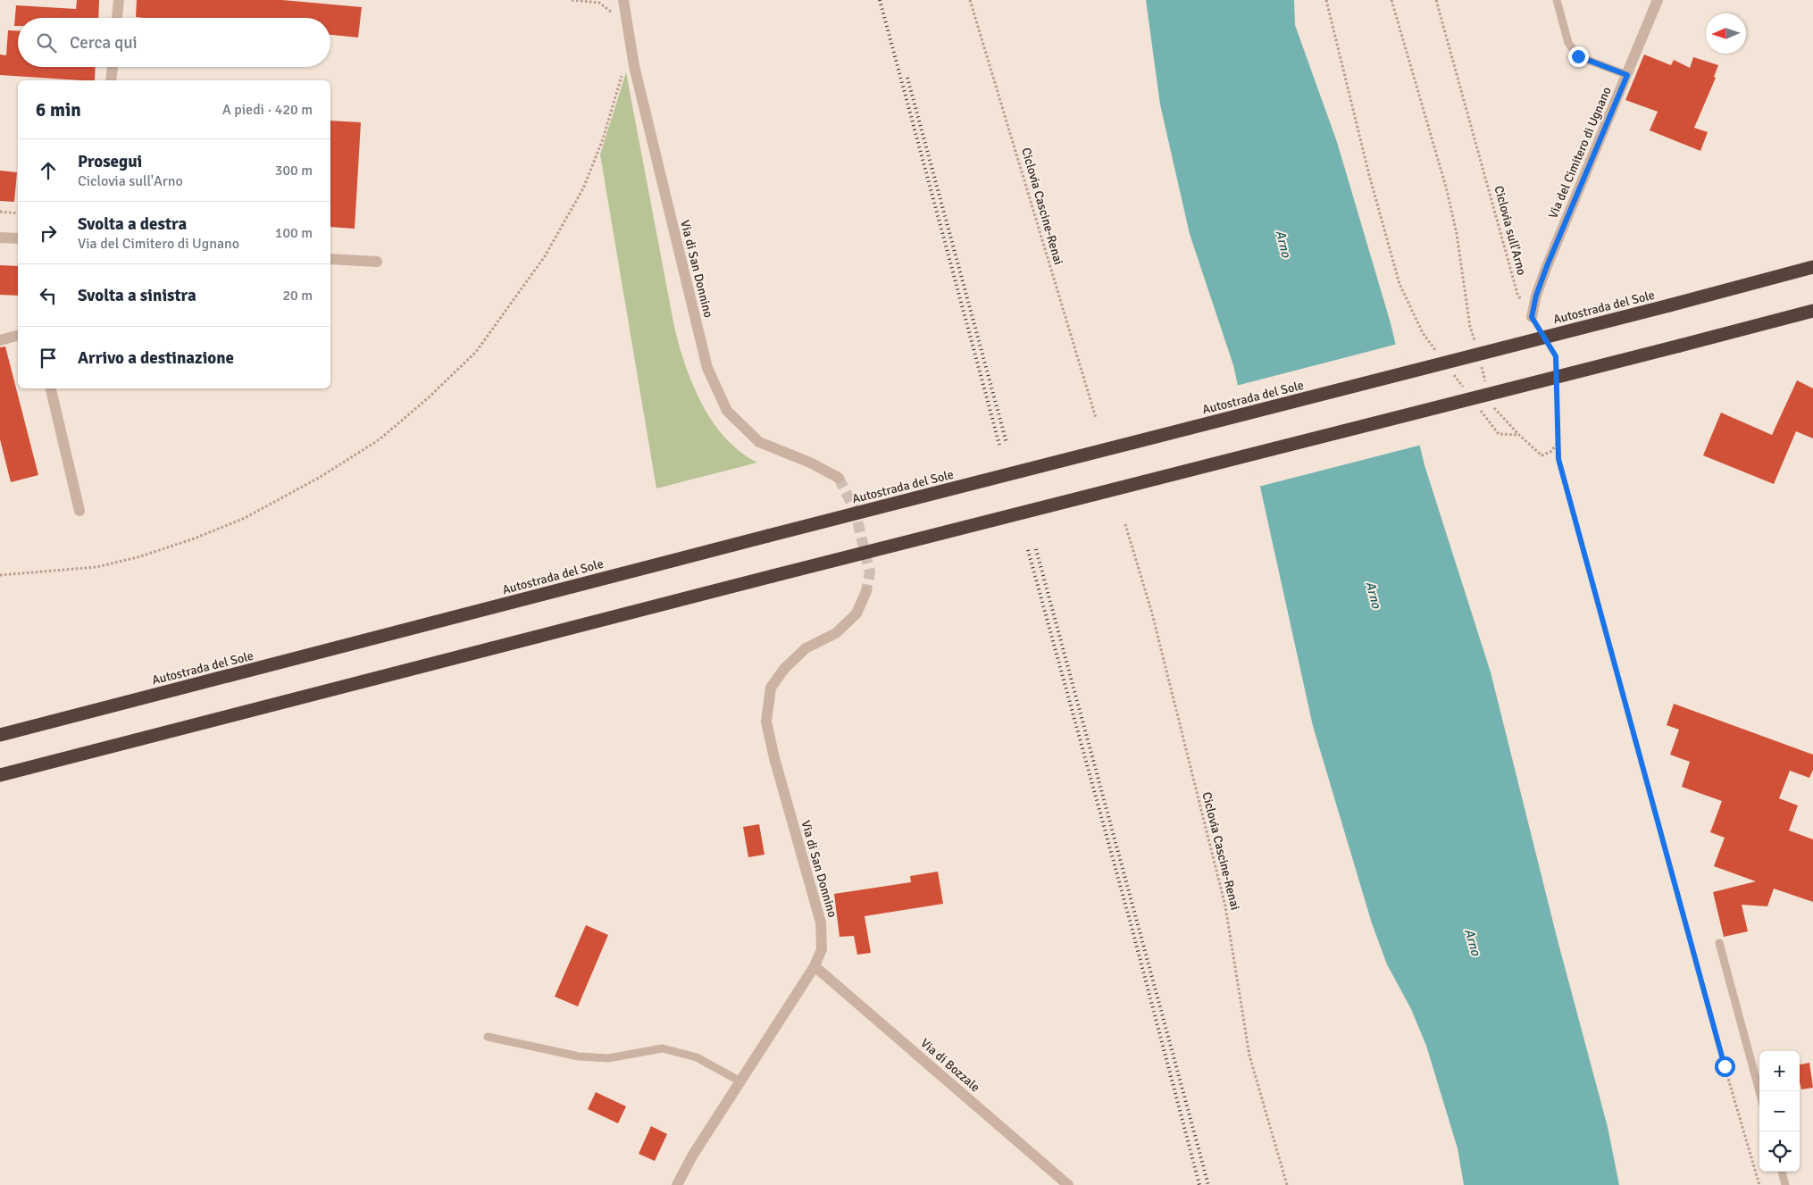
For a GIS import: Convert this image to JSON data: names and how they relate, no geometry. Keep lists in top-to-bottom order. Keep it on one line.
{"streets":{"highway":["Autostrada del Sole"],"street":["Via del Cimitero di Ugnano","Via di San Donnino","Via di Bozzale"],"path":["Ciclovia Cascine-Renai","Ciclovia sull'Arno"]},"crossings":[["Via del Cimitero di Ugnano","Ciclovia sull'Arno"],["Via di San Donnino","Via di Bozzale"]],"water":["Arno"],"north":"left","page":{"search":"Cerca qui","heading":["6 min","A piedi · 420 m"],"list":[["Prosegui","Ciclovia sull'Arno","300 m"],["Svolta a destra","Via del Cimitero di Ugnano","100 m"],["Svolta a sinistra","20 m"],"Arrivo a destinazione"],"map_buttons":["+","−"]}}
